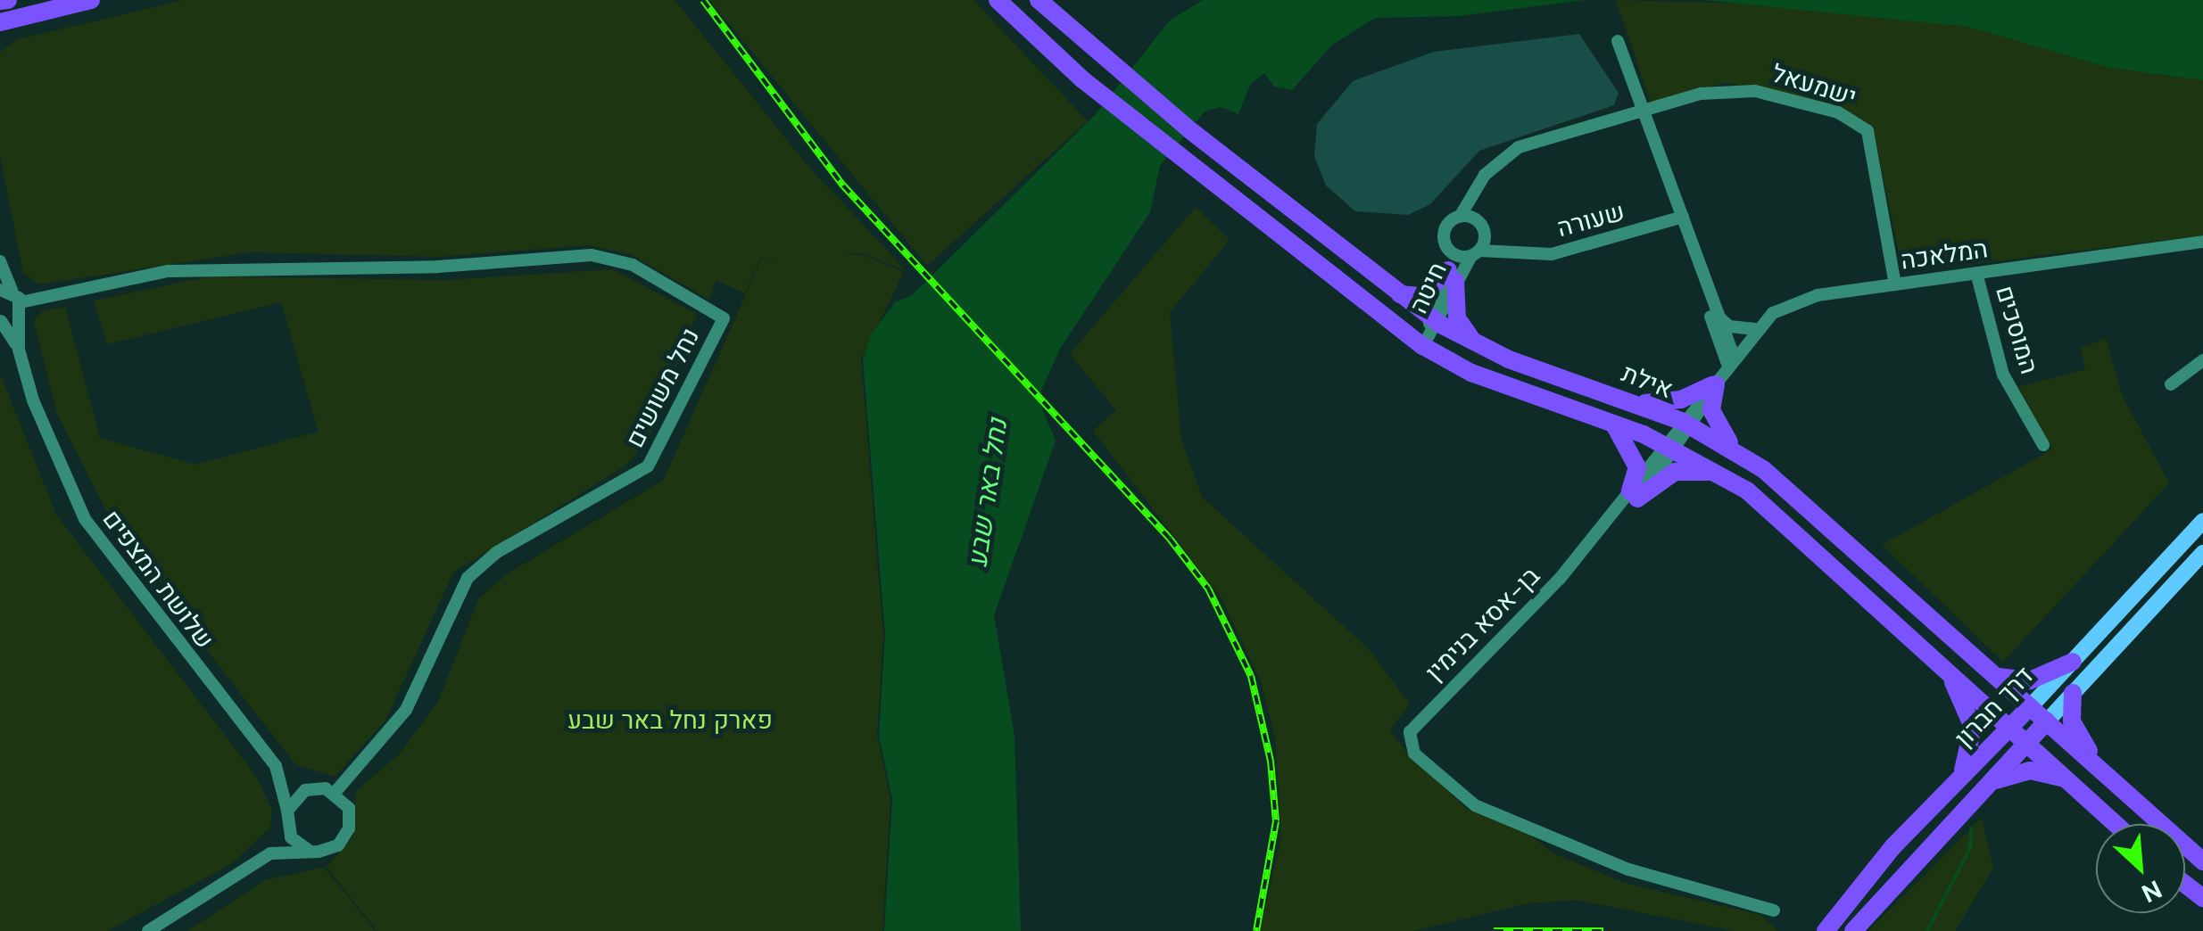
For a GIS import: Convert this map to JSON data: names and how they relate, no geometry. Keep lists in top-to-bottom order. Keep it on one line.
{"streets":{"highway":["אילת","דרך חברון"],"street":["ישמעאל","שעורה","המלאכה","חיטה","המוסכים","נחל משושים","שלושת המצפים","בן-אסא בנימין"]},"crossings":[["ישמעאל","המלאכה"],["ישמעאל","חיטה"],["שעורה","חיטה"],["המלאכה","המוסכים"],["המלאכה","אילת"],["המלאכה","בן-אסא בנימין"],["חיטה","אילת"],["אילת","בן-אסא בנימין"],["אילת","דרך חברון"],["נחל משושים","שלושת המצפים"]],"water":["נחל באר שבע"],"parks":["פארק נחל באר שבע"],"north":"bottom right"}
